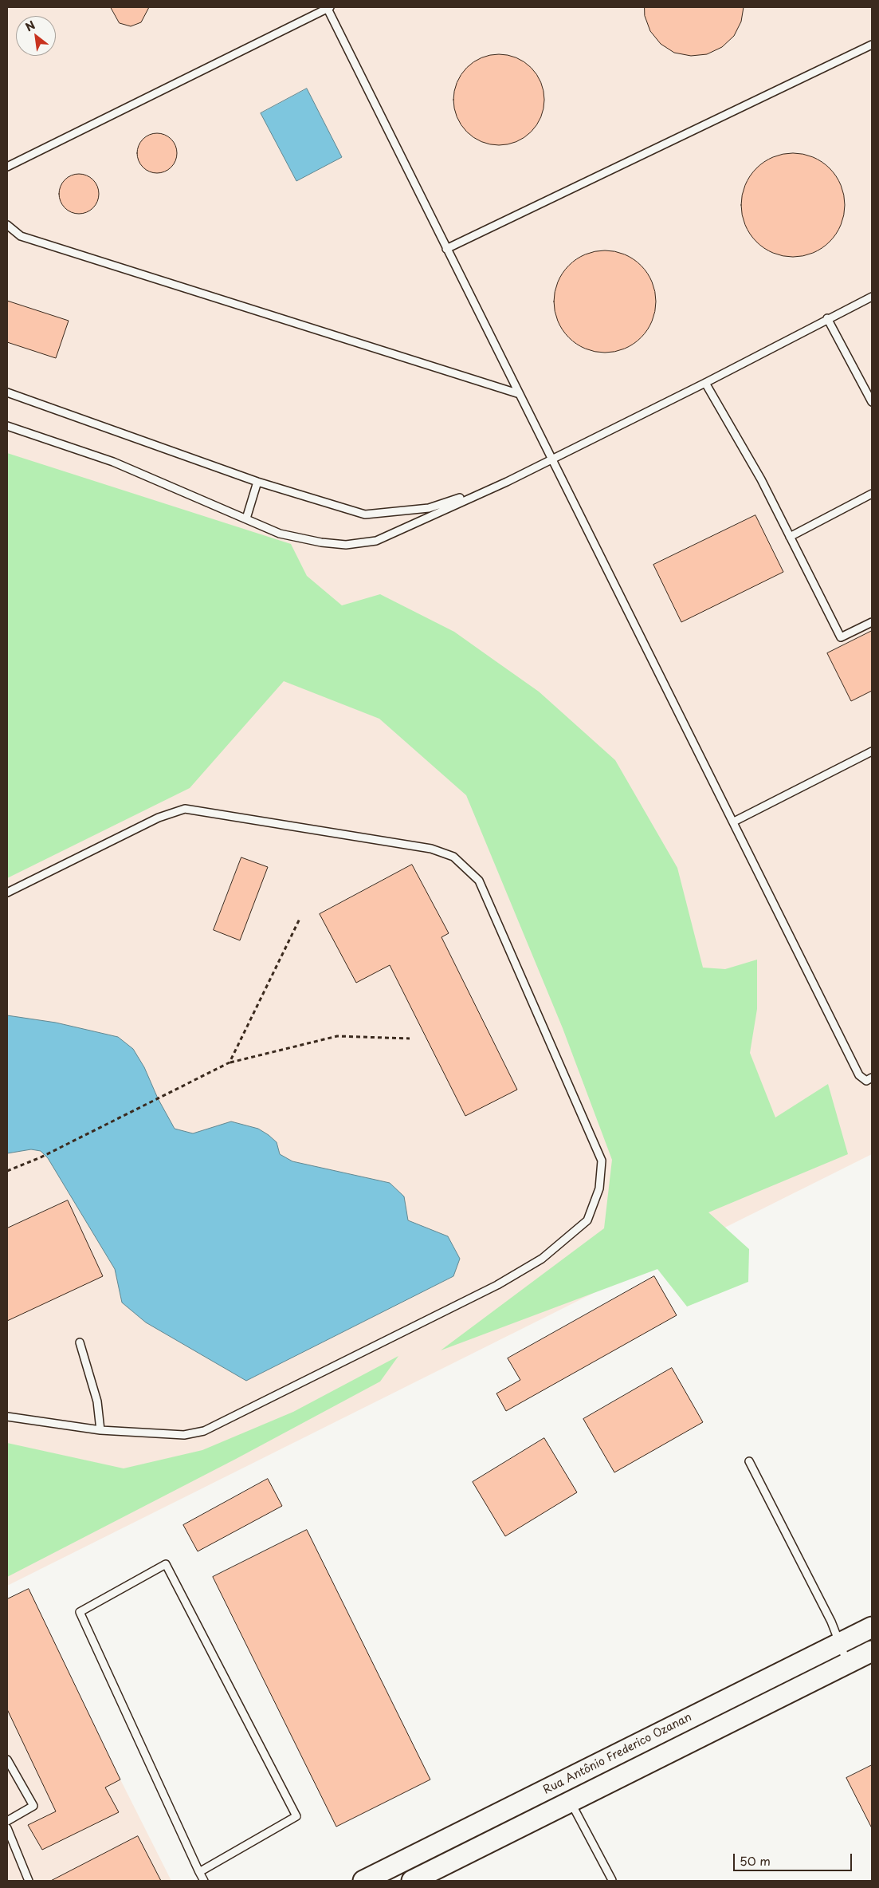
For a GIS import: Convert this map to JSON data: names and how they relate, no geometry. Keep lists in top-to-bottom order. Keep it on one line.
{"streets":{"main road":["Rua Antônio Frederico Ozanan"]},"scale_bar":"50 m","north":"top left"}
